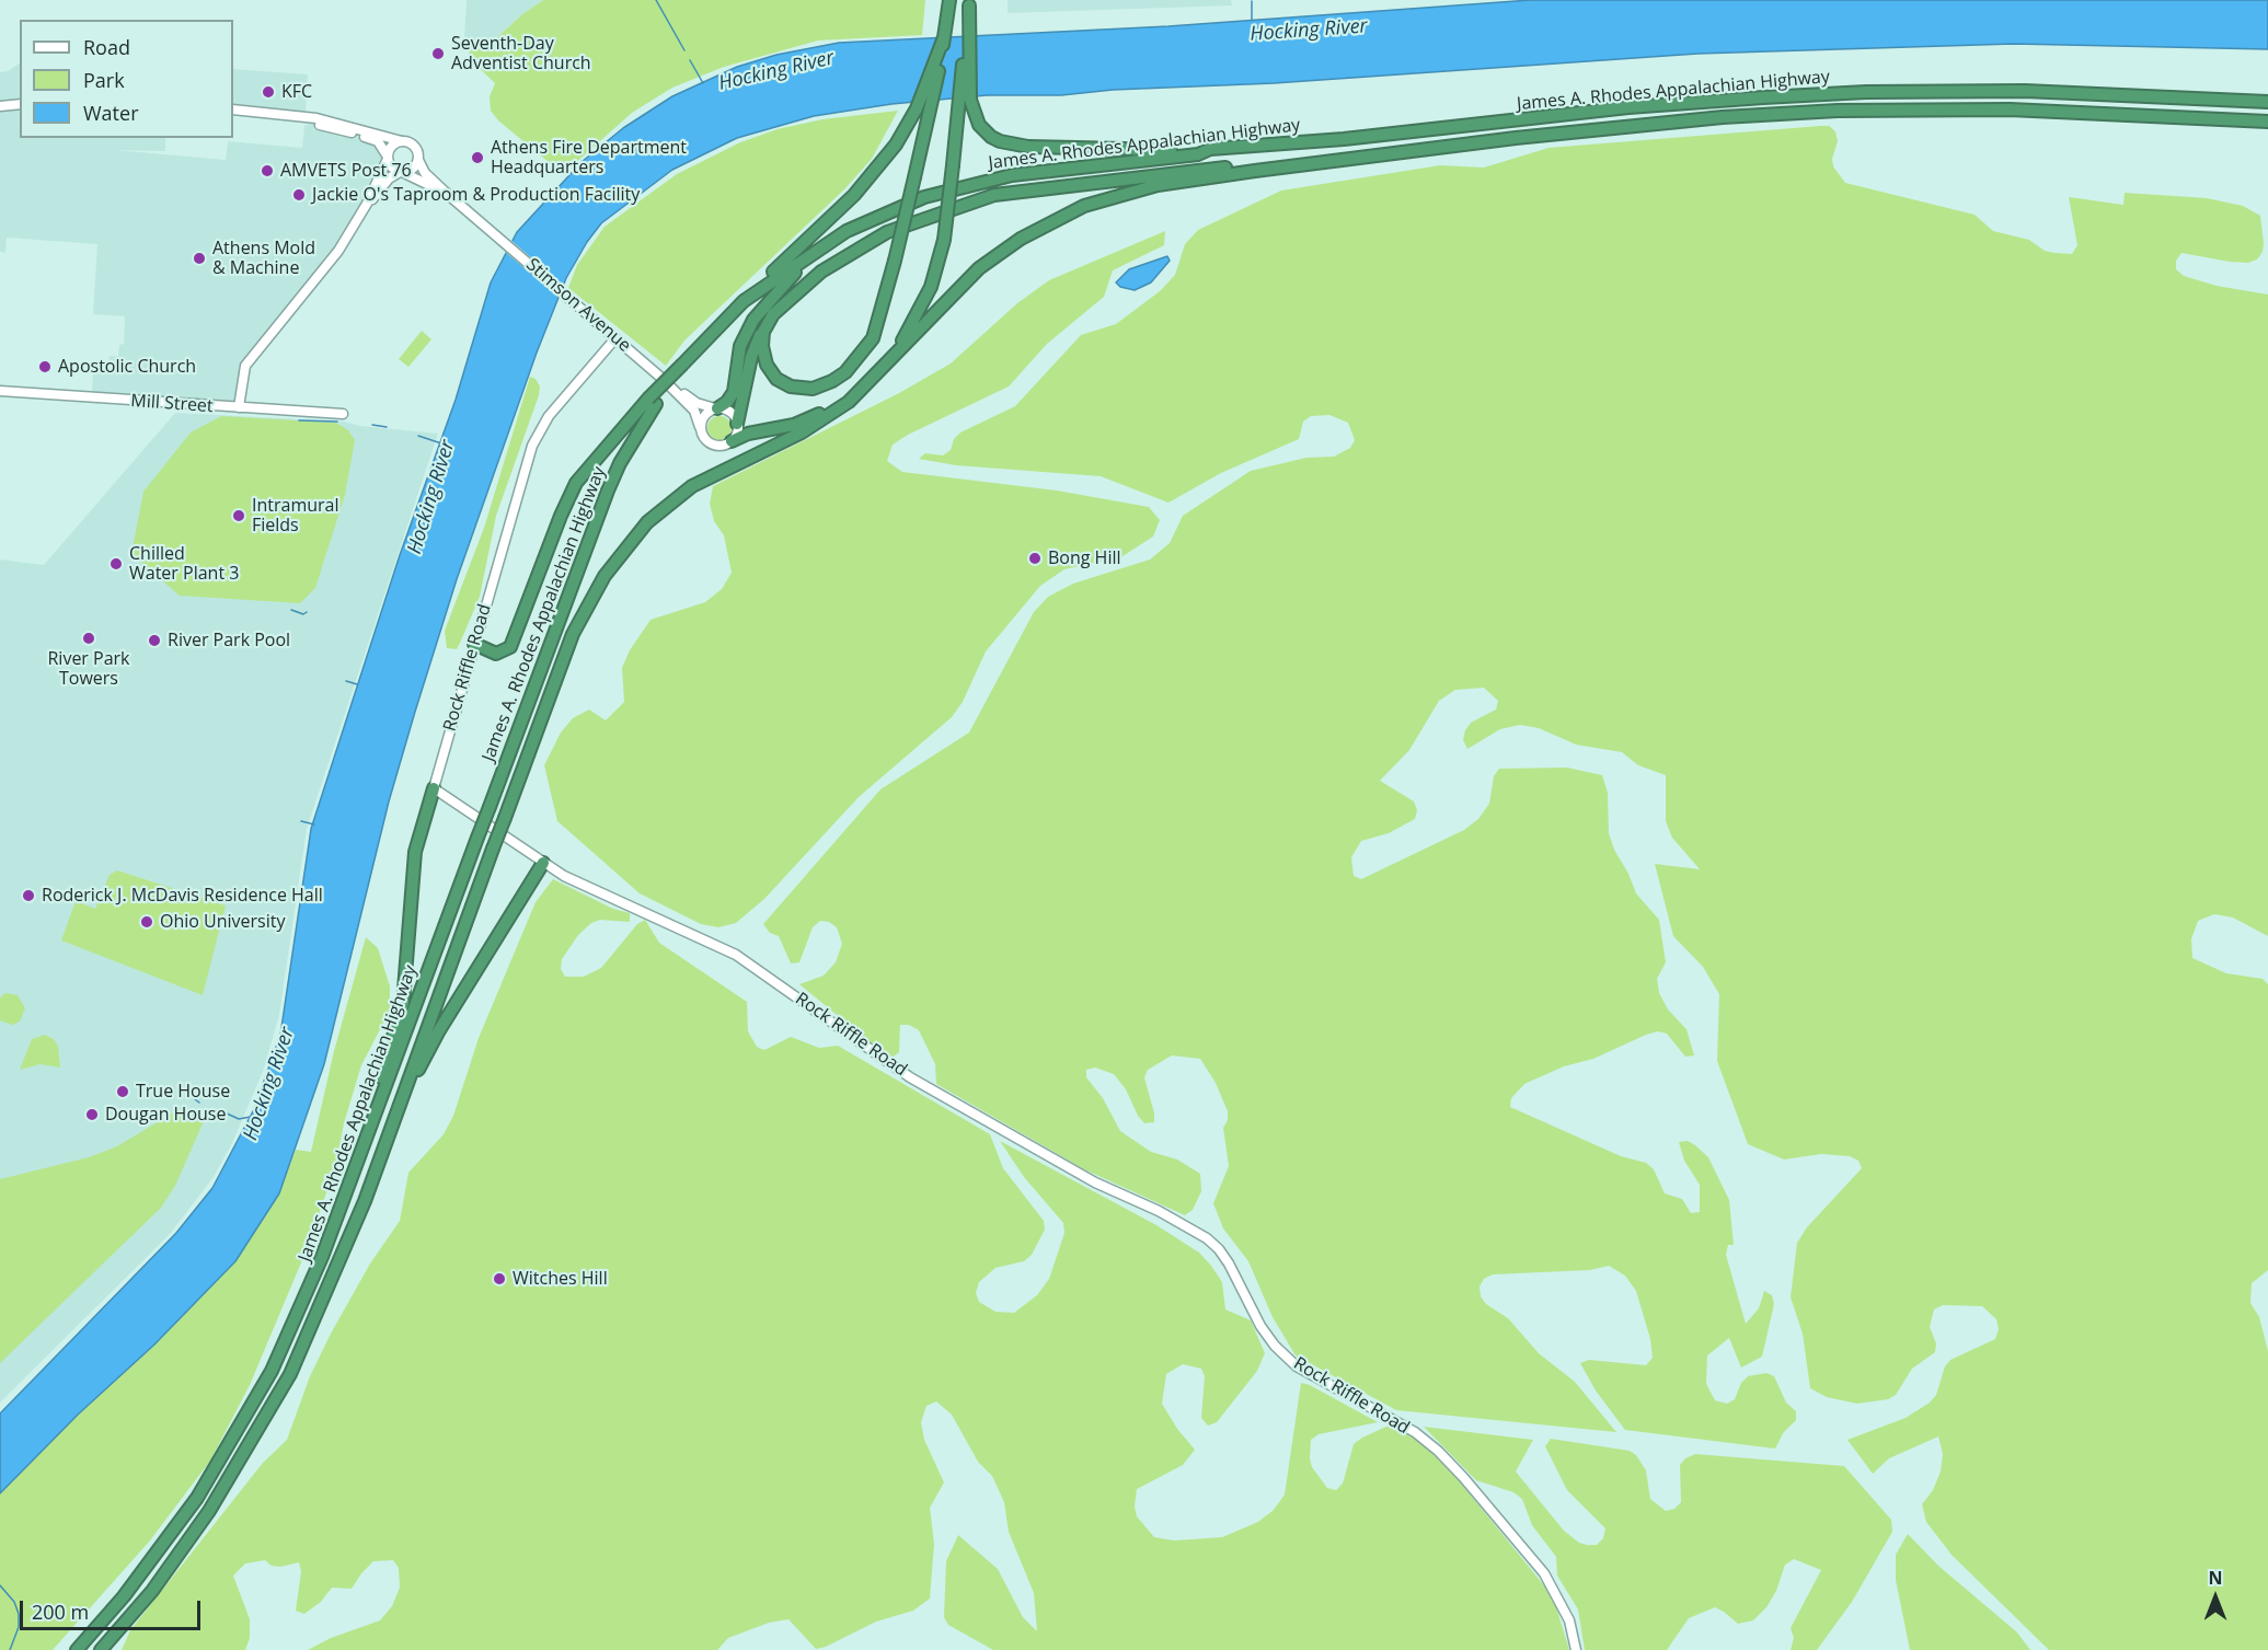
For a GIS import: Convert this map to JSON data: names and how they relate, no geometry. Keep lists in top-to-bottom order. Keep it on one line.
{"streets":{"highway":["James A. Rhodes Appalachian Highway"],"street":["Stimson Avenue","Mill Street","Rock Riffle Road"]},"crossings":[["Stimson Avenue","Rock Riffle Road"]],"water":["Hocking River"],"places":["Seventh-Day Adventist Church","KFC","Athens Fire Department Headquarters","AMVETS Post 76","Jackie O's Taproom & Production Facility","Athens Mold & Machine","Apostolic Church","Intramural Fields","Bong Hill","Chilled Water Plant 3","River Park Towers","River Park Pool","Roderick J. McDavis Residence Hall","Ohio University","True House","Dougan House","Witches Hill"],"legend":["Road","Park","Water"],"scale_bar":"200 m","north":"top"}
